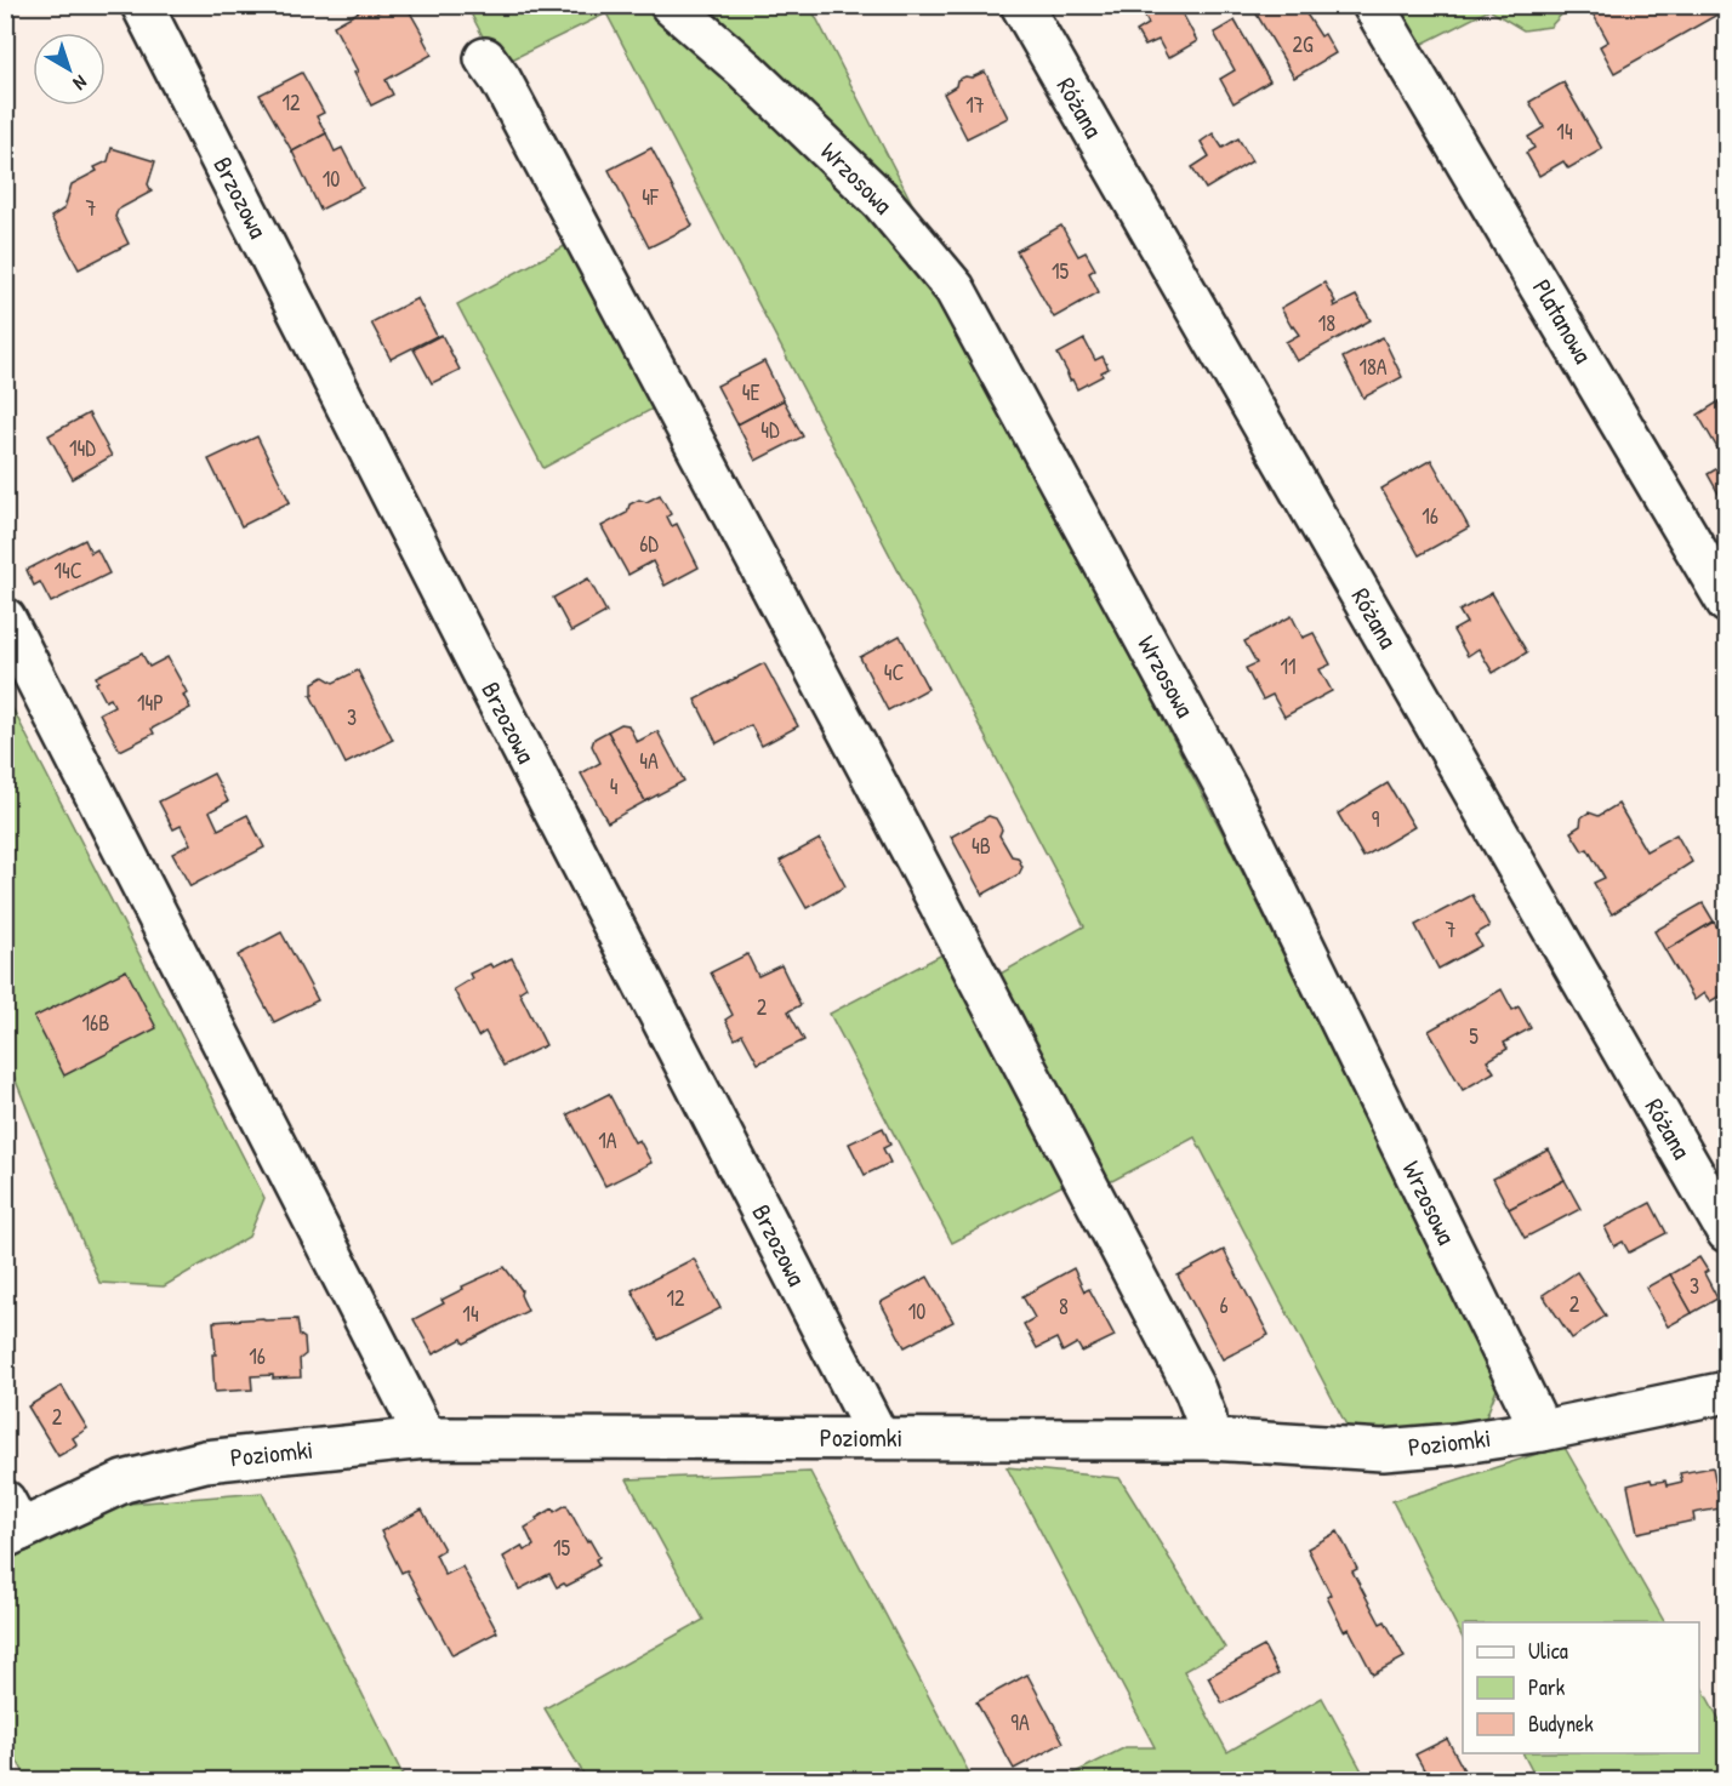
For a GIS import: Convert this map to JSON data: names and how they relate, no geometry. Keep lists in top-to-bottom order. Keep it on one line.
{"streets":{"street":["Różana","Wrzosowa","Brzozowa","Platanowa","Poziomki"]},"crossings":[["Wrzosowa","Poziomki"],["Brzozowa","Poziomki"]],"house_numbers":["2G","12","17","14","10","4F","7","15","18","18A","4E","4D","14D","16","6D","14C","11","4C","14P","3","4A","4","9","4B","7","2","16B","5","1A","3","12","2","6","8","10","14","16","2","15","9A"],"legend":["Ulica","Park","Budynek"],"north":"bottom right"}
